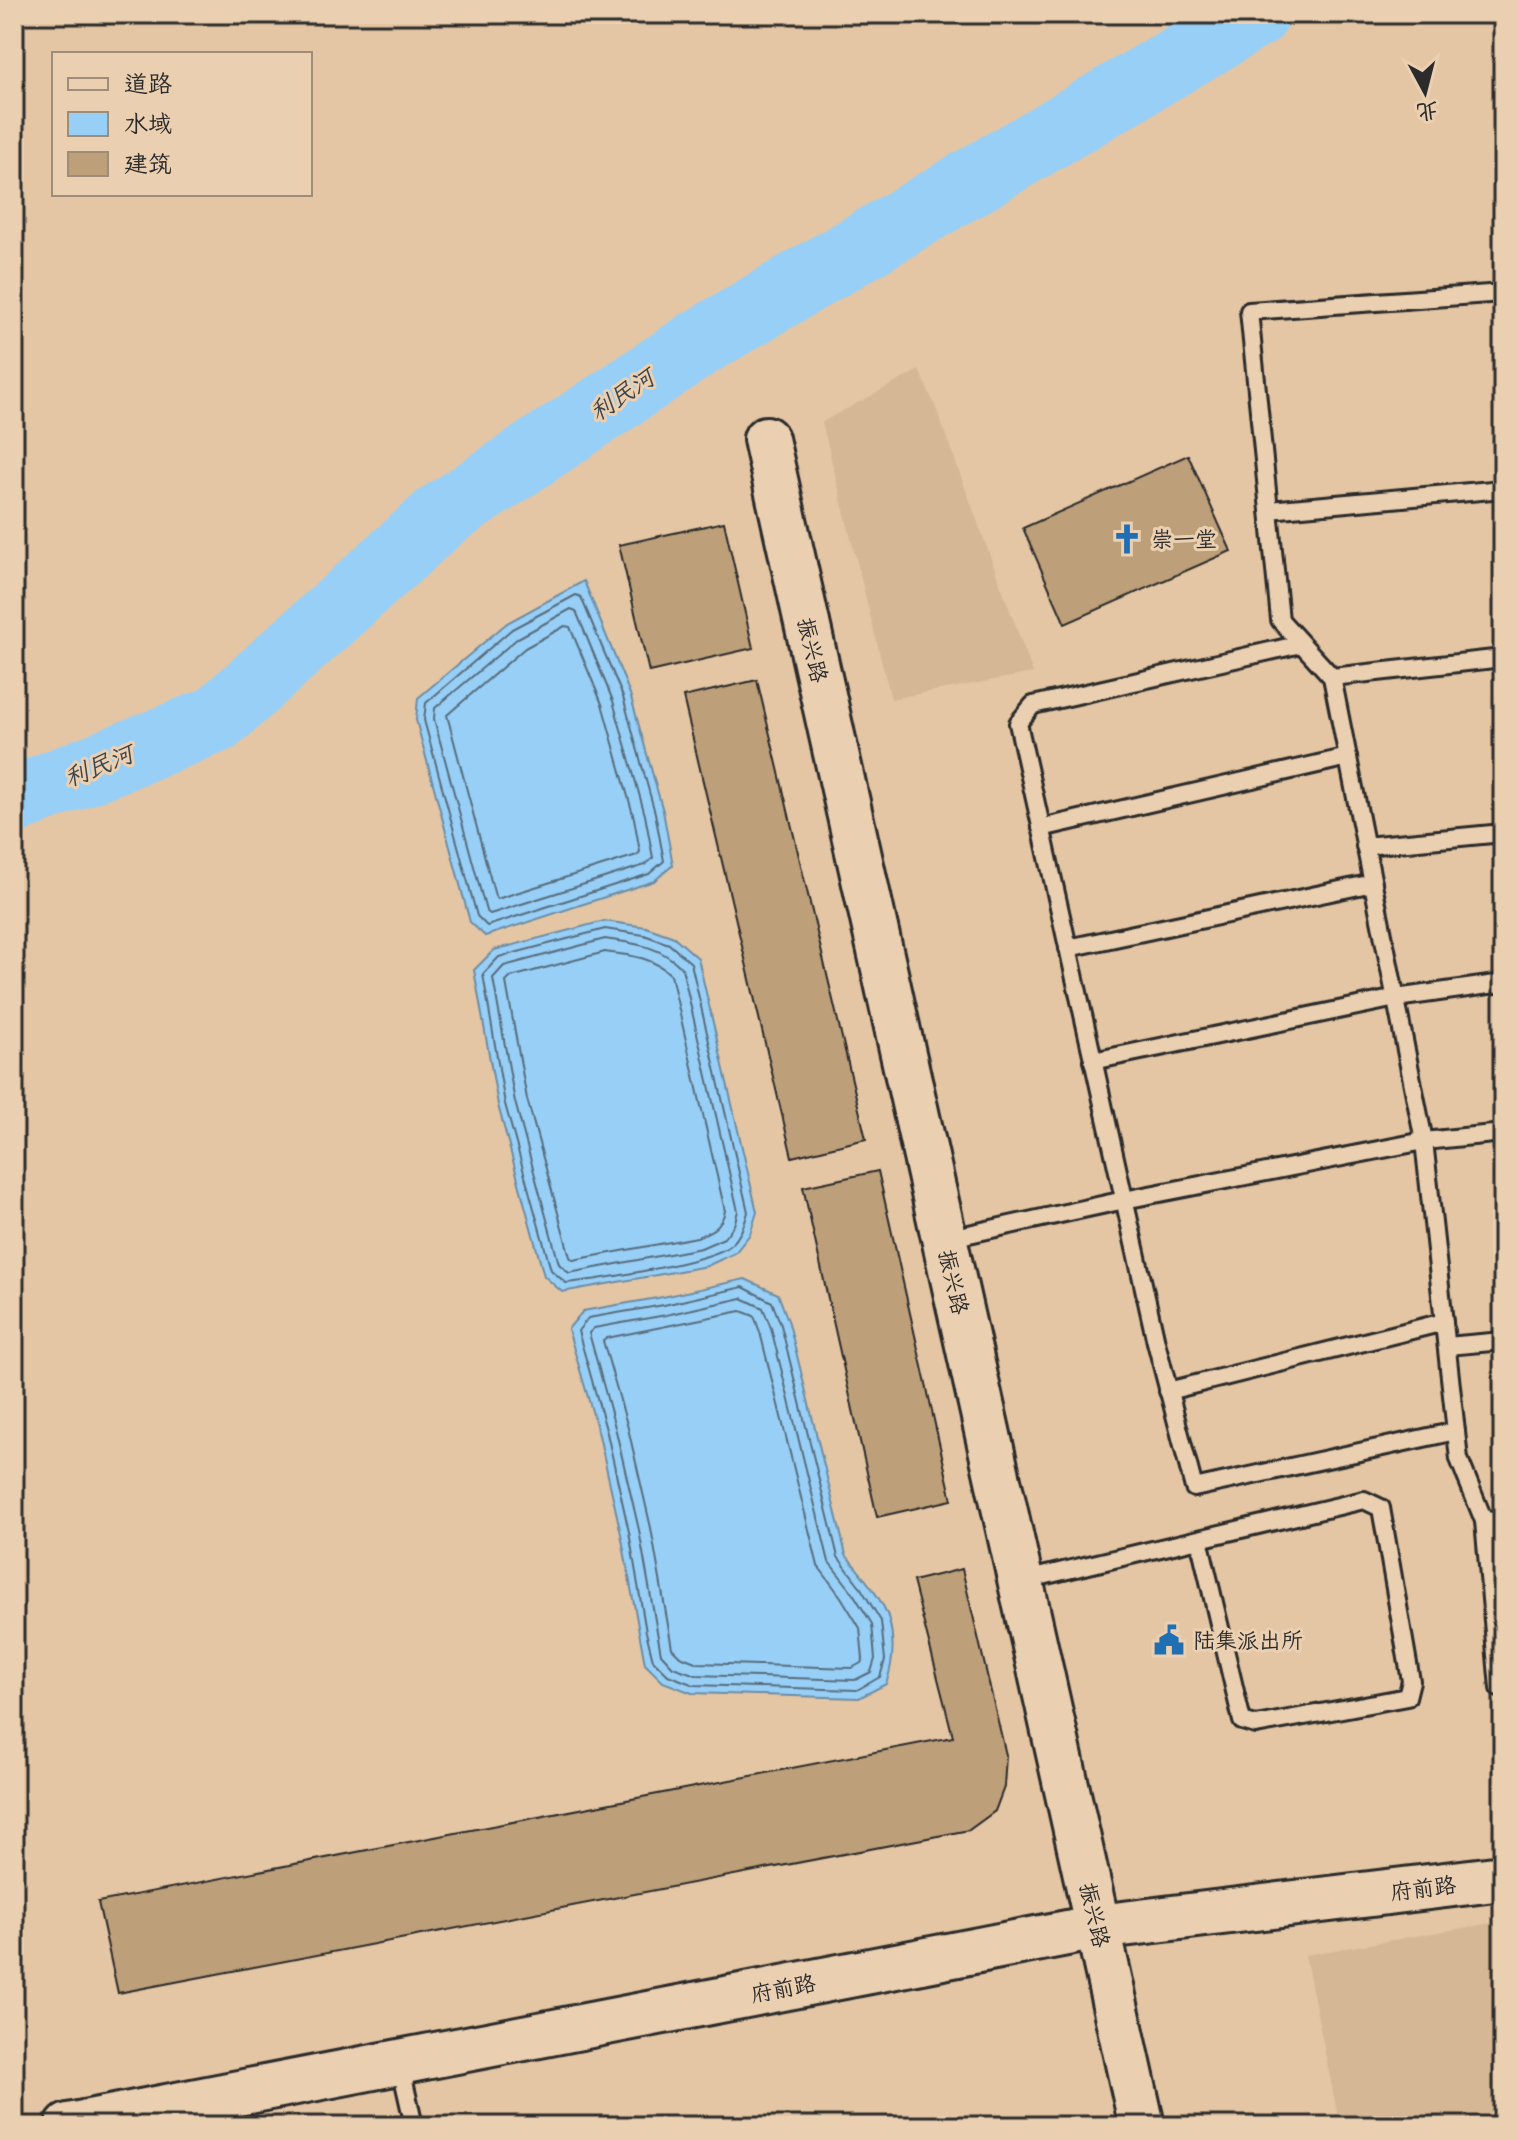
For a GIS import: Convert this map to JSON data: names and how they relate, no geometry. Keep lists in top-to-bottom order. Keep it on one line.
{"streets":{"street":["振兴路","府前路"]},"crossings":[["振兴路","府前路"]],"water":["利民河"],"places":{"church":["崇一堂"],"public building":["陆集派出所"]},"legend":["道路","水域","建筑"],"north":"bottom"}
